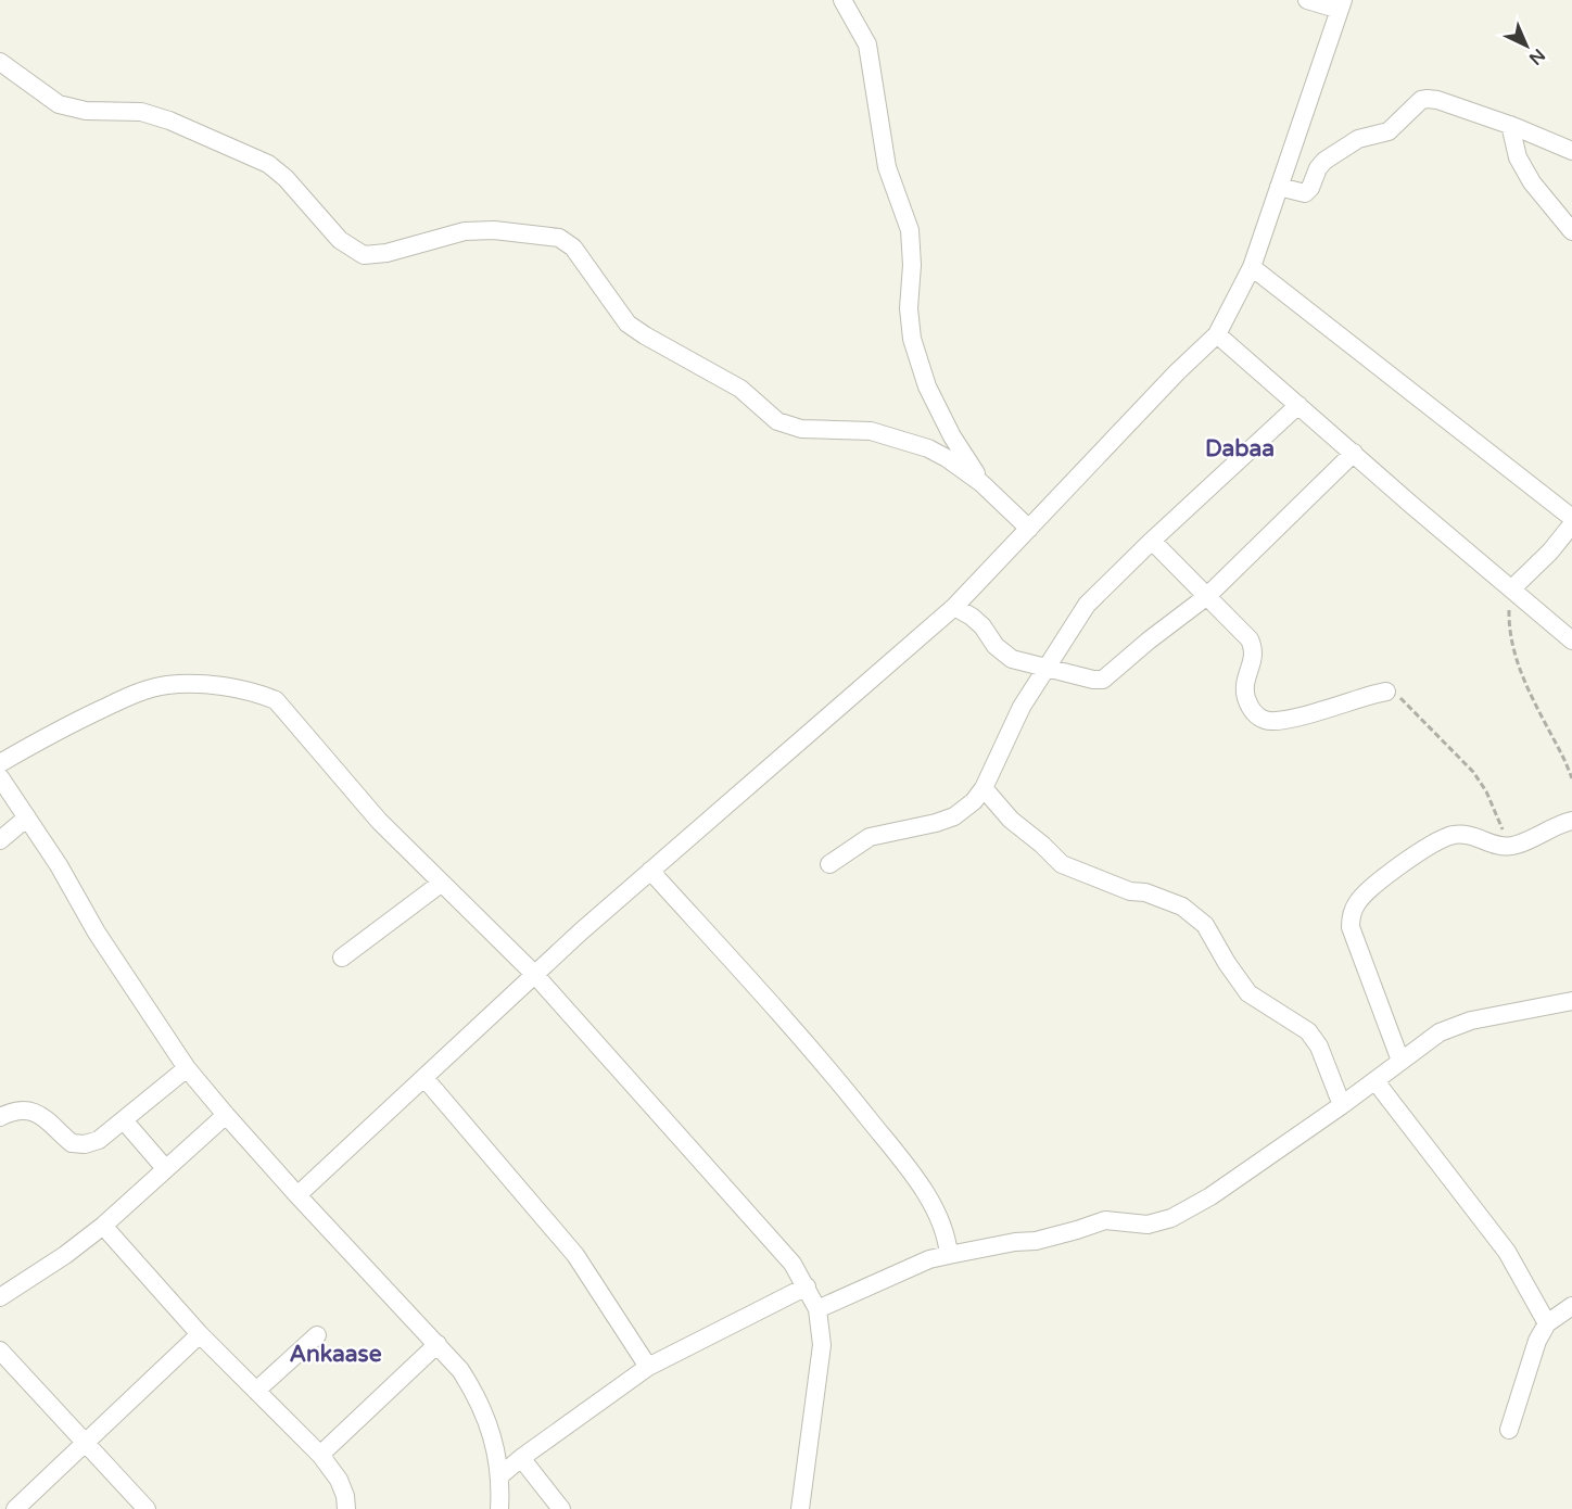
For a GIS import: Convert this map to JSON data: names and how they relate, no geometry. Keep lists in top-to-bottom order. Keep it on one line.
{"districts":["Dabaa","Ankaase"],"north":"bottom right"}
